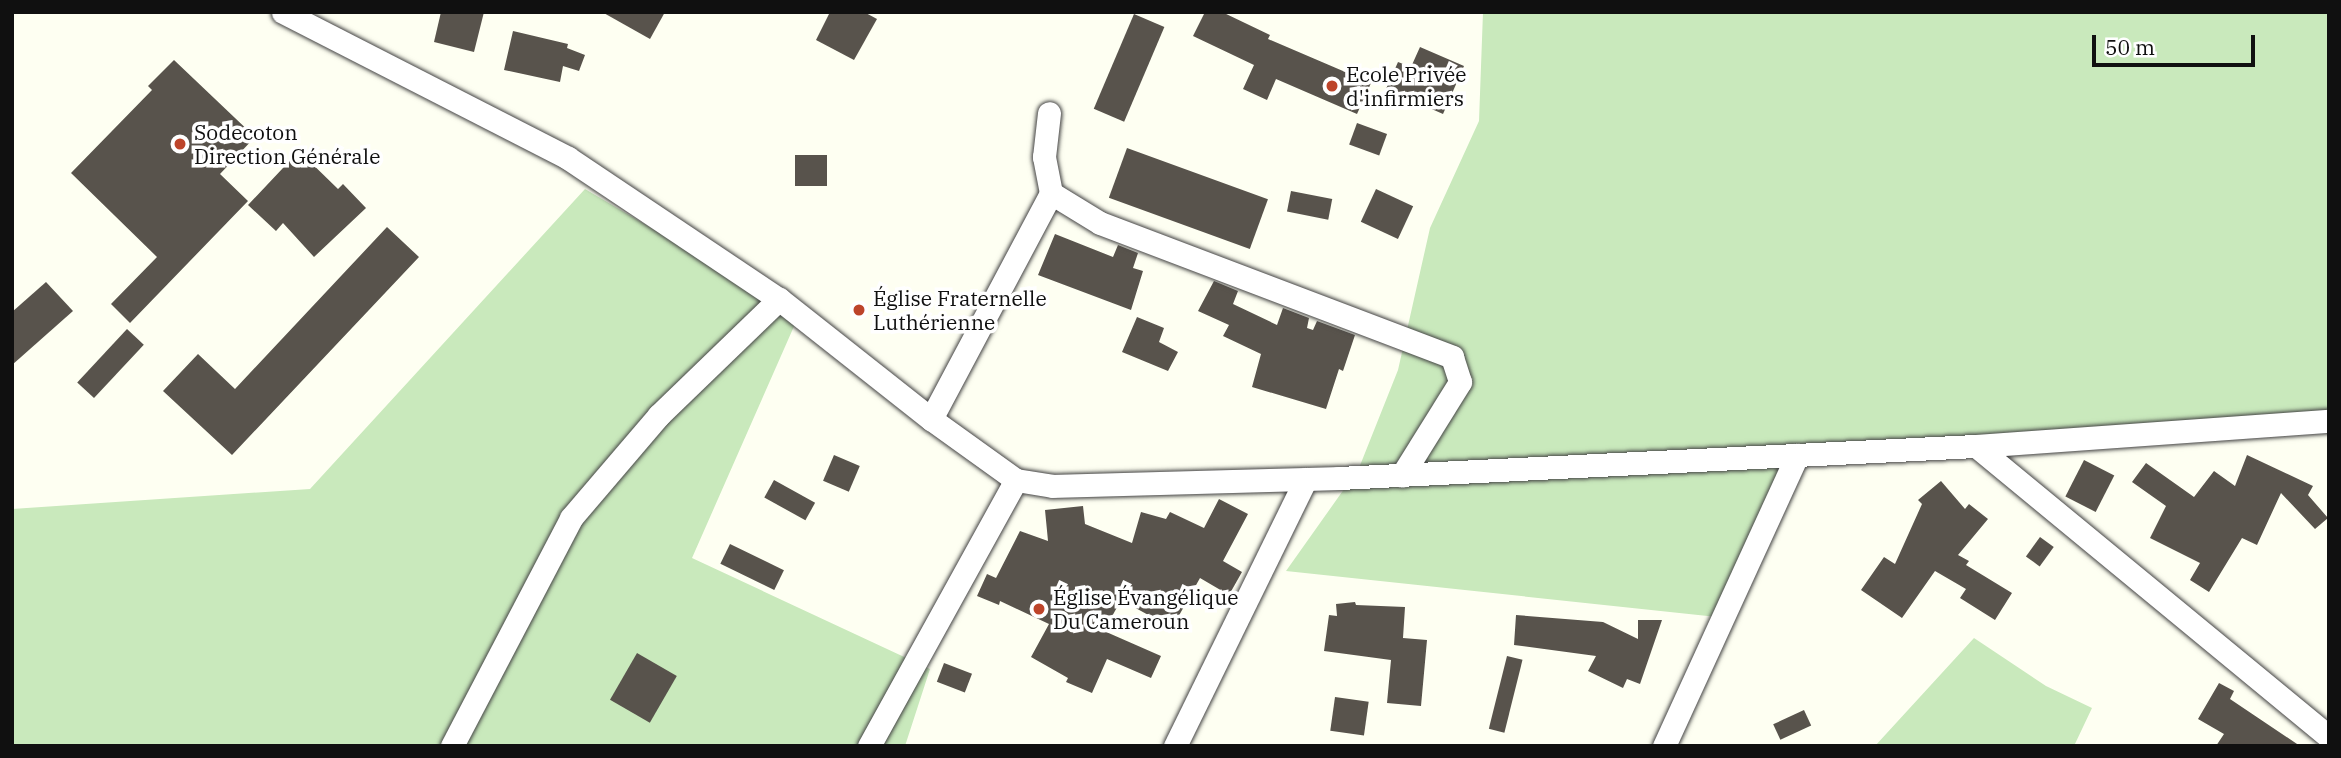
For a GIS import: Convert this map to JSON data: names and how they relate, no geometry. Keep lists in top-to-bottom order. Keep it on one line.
{"places":["Ecole Privée d'infirmiers","Sodecoton Direction Générale","Église Fraternelle Luthérienne","Église Évangélique Du Cameroun"],"scale_bar":"50 m"}
